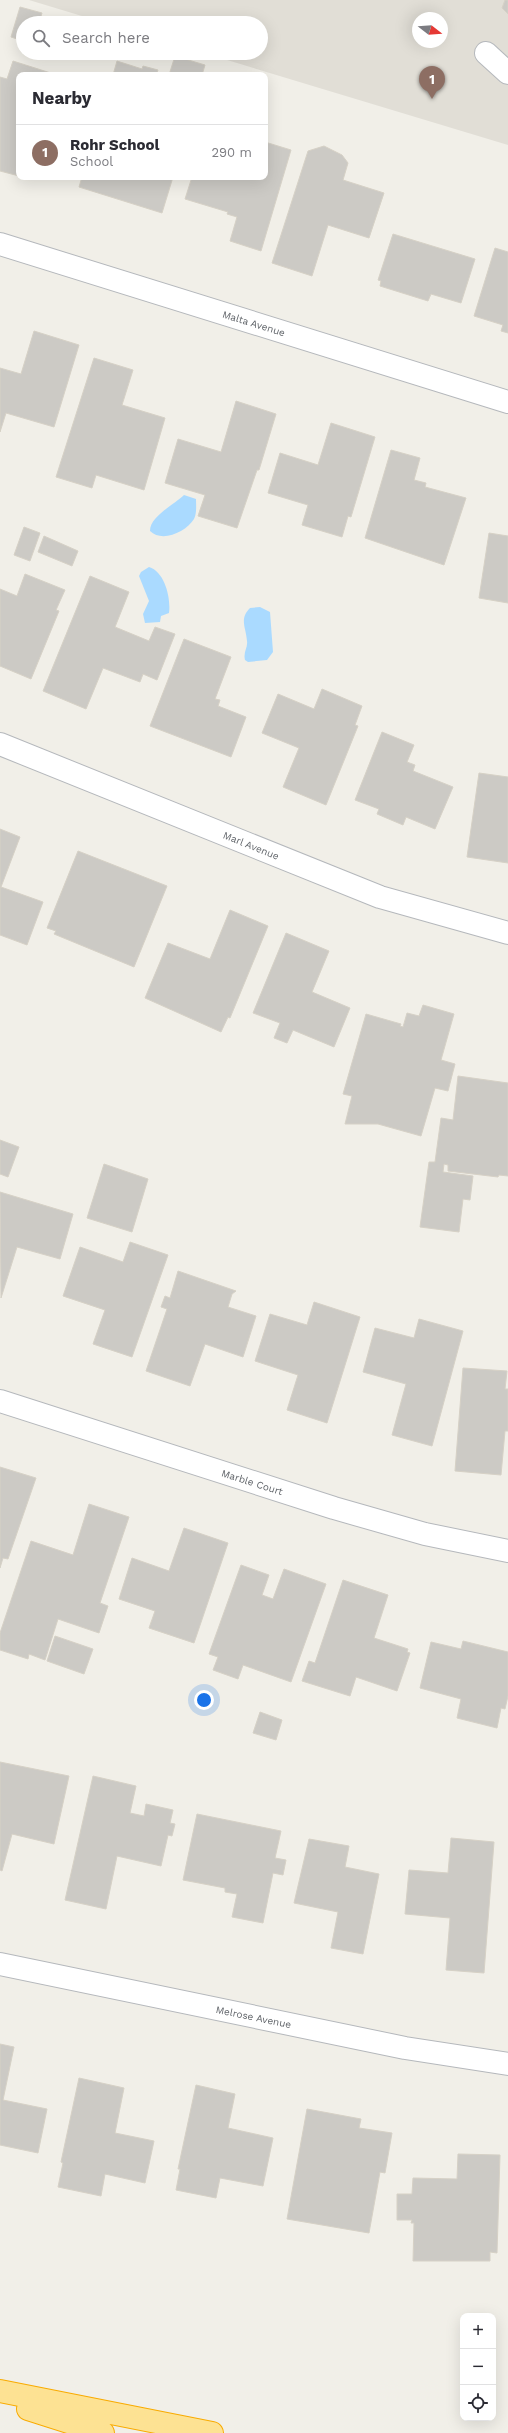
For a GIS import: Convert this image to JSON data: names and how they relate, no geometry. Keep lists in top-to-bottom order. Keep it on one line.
{"streets":{"street":["Malta Avenue","Marl Avenue","Marble Court","Melrose Avenue"]},"north":"right","page":{"search":"Search here","pins":"1","heading":"Nearby","list":[{"mark":"1","name":"Rohr School","note":"School","value":"290 m"}],"map_buttons":["+","−"]}}
